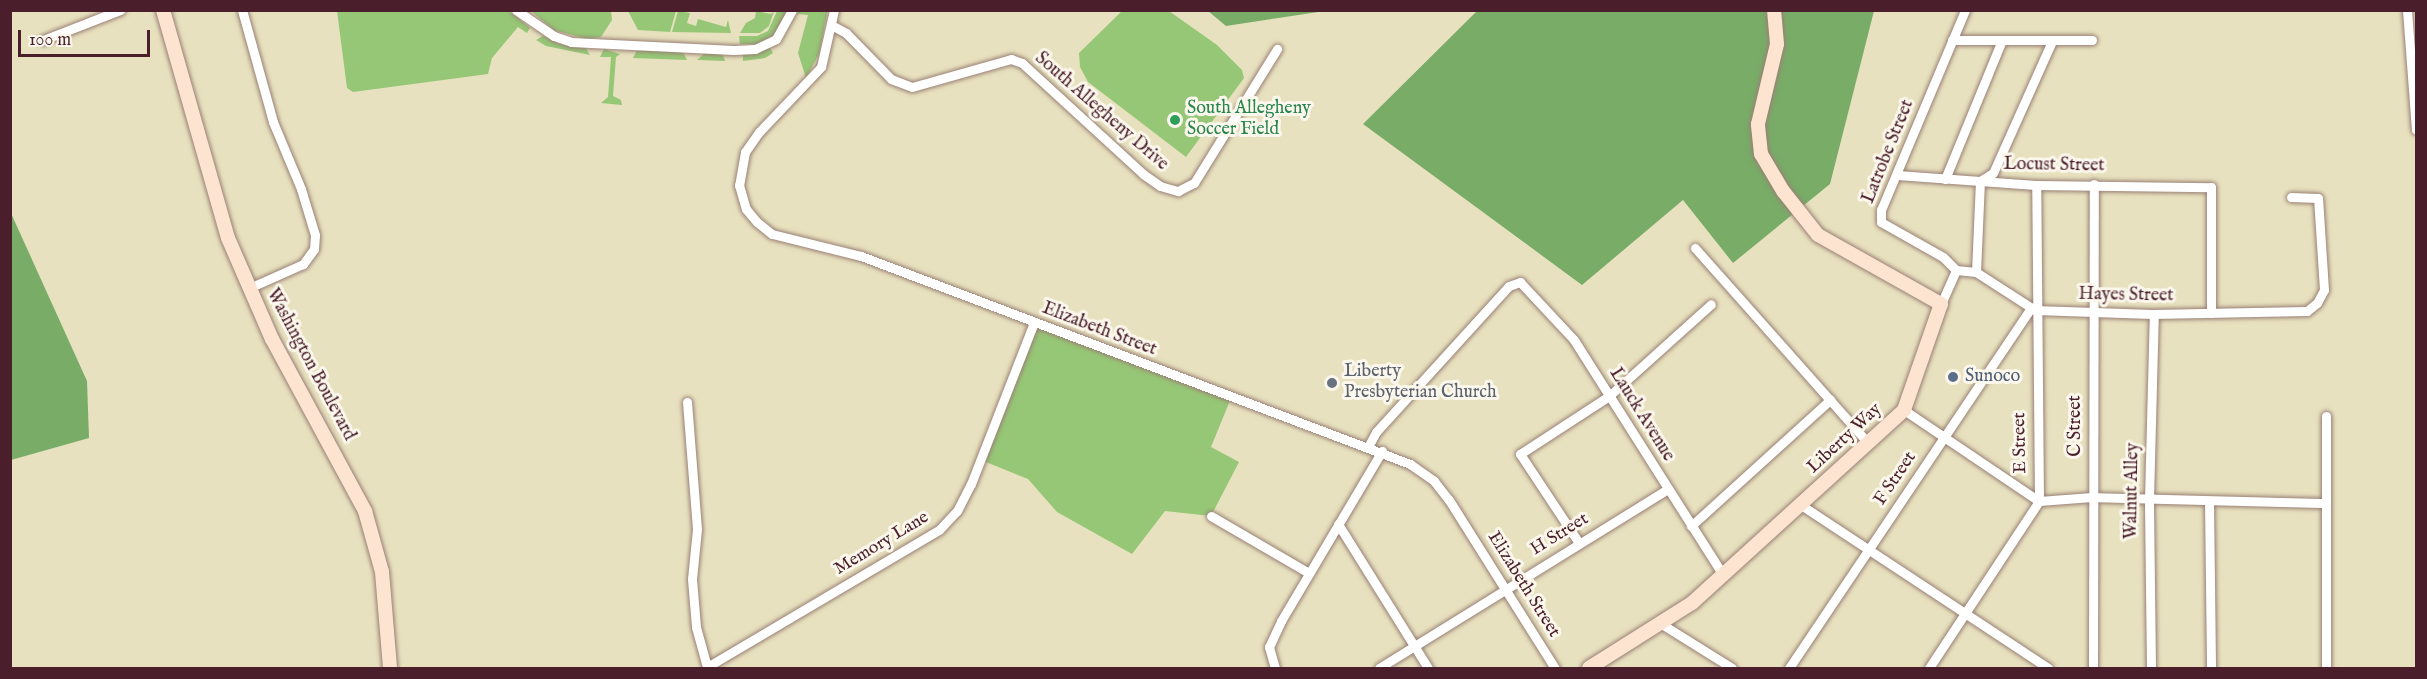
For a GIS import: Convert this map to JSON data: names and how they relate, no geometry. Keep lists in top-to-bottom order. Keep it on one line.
{"streets":{"street":["South Allegheny Drive","Latrobe Street","Locust Street","Hayes Street","Elizabeth Street","Washington Boulevard","Lauck Avenue","C Street","Liberty Way","E Street","F Street","Walnut Alley","H Street","Memory Lane"]},"crossings":[["South Allegheny Drive","Elizabeth Street"],["Latrobe Street","Locust Street"],["Locust Street","Hayes Street"],["Locust Street","C Street"],["Locust Street","E Street"],["Hayes Street","C Street"],["Hayes Street","E Street"],["Hayes Street","F Street"],["Hayes Street","Walnut Alley"],["Elizabeth Street","Lauck Avenue"],["Elizabeth Street","H Street"],["Elizabeth Street","Memory Lane"],["Lauck Avenue","Liberty Way"],["Lauck Avenue","H Street"],["E Street","F Street"]],"places":["South Allegheny Soccer Field","Sunoco","Liberty Presbyterian Church"],"scale_bar":"100 m"}
